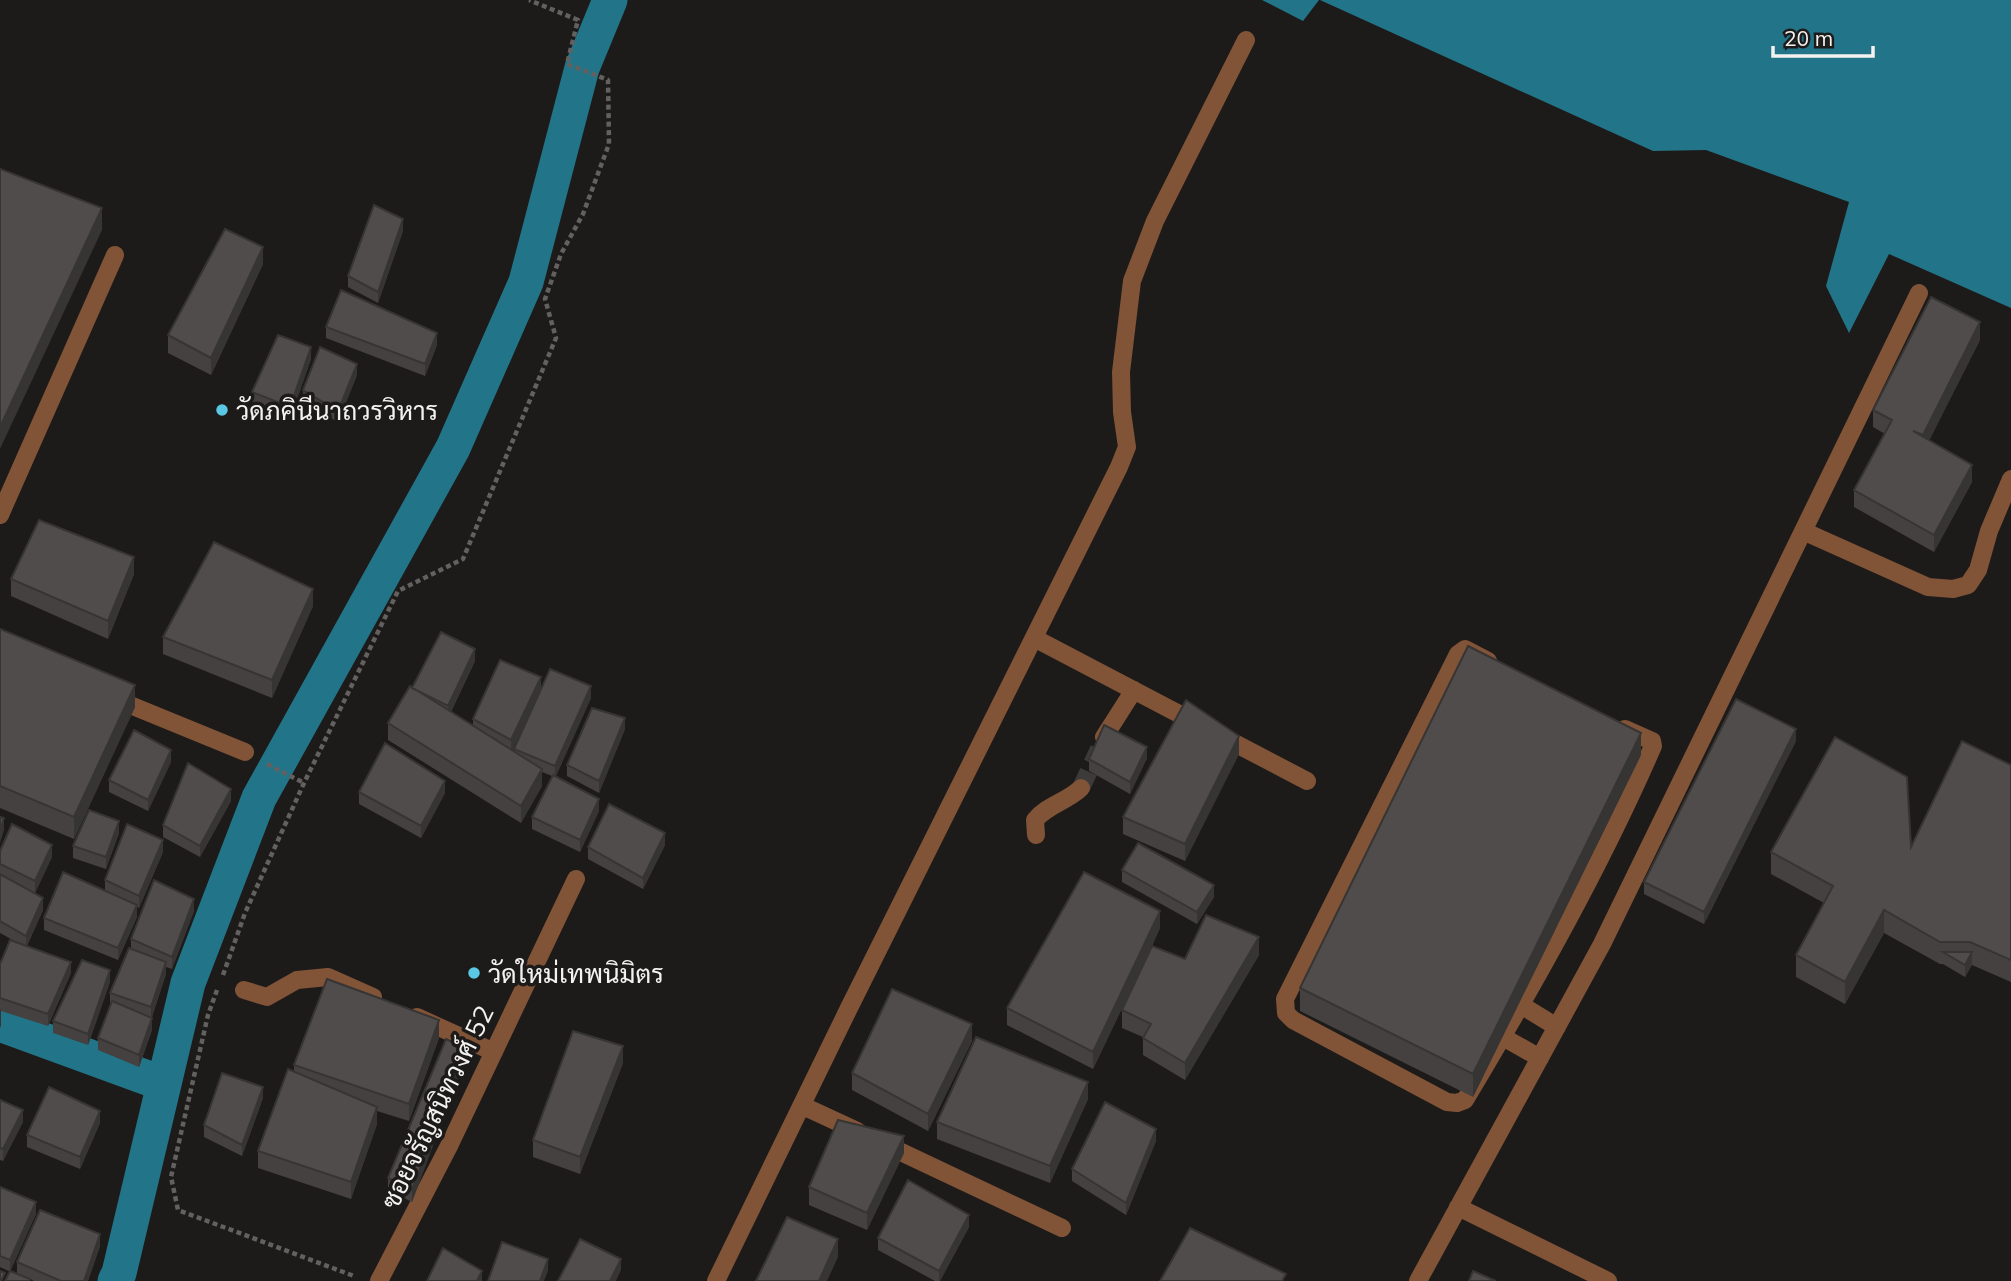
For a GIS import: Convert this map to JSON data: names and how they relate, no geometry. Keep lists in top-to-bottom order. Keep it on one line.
{"streets":{"street":["ซอยจรัญสนิทวงศ์ 52"]},"places":["วัดภคินีนาถวรวิหาร","วัดใหม่เทพนิมิตร"],"scale_bar":"20 m"}
